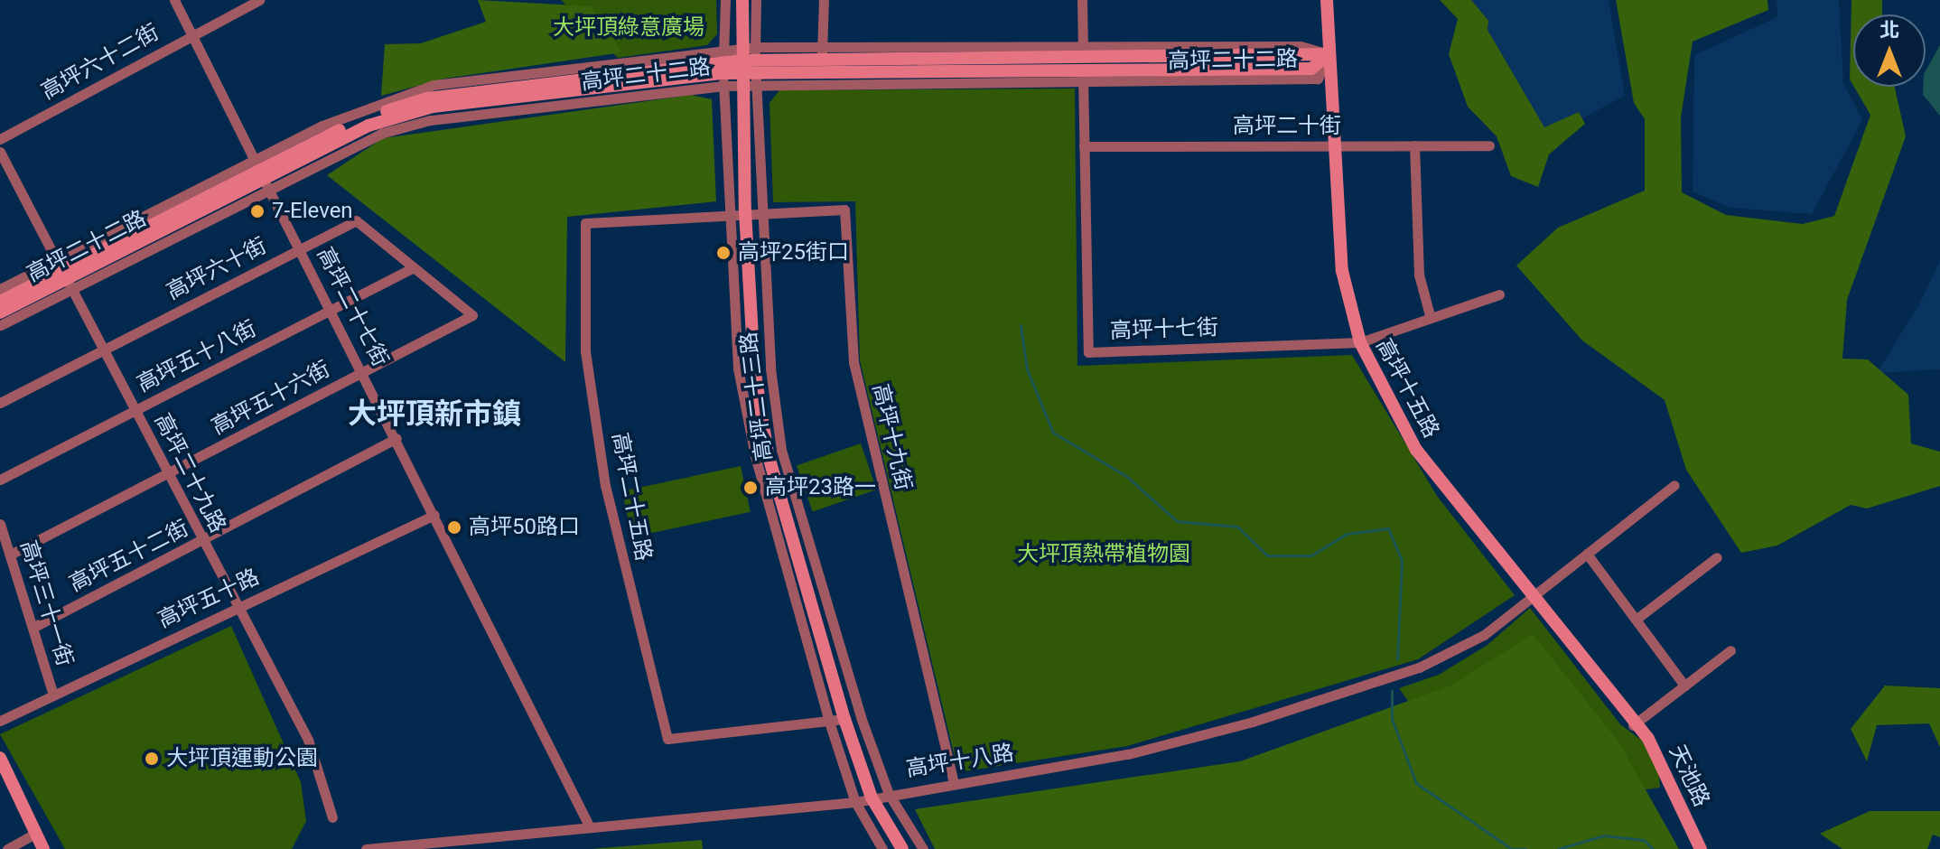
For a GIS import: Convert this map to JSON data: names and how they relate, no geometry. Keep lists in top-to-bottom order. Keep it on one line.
{"streets":{"street":["高坪二十二路","高坪六十二街","高坪二十街","高坪六十街","高坪二十七街","高坪十七街","高坪五十八街","高坪十五路","高坪二十三路","高坪五十六街","高坪十九街","高坪二十九路","高坪二十五路","高坪五十二街","高坪五十路","高坪三十一街","高坪十八路","天池路"]},"crossings":[["高坪二十二路","高坪二十七街"],["高坪二十二路","高坪十七街"],["高坪二十二路","高坪十五路"],["高坪二十二路","高坪二十三路"],["高坪二十二路","高坪二十九路"],["高坪六十二街","高坪二十七街"],["高坪二十街","高坪十七街"],["高坪二十街","高坪十五路"],["高坪六十街","高坪二十七街"],["高坪六十街","高坪五十八街"],["高坪六十街","高坪五十六街"],["高坪六十街","高坪二十九路"],["高坪二十七街","高坪五十八街"],["高坪二十七街","高坪五十六街"],["高坪二十七街","高坪五十二街"],["高坪二十七街","高坪五十路"],["高坪二十七街","高坪十八路"],["高坪十七街","高坪十五路"],["高坪五十八街","高坪二十九路"],["高坪十五路","高坪十八路"],["高坪十五路","天池路"],["高坪二十三路","高坪十九街"],["高坪二十三路","高坪二十五路"],["高坪二十三路","高坪十八路"],["高坪五十六街","高坪二十九路"],["高坪五十六街","高坪三十一街"],["高坪十九街","高坪二十五路"],["高坪十九街","高坪十八路"],["高坪二十九路","高坪五十二街"],["高坪二十九路","高坪五十路"],["高坪五十二街","高坪三十一街"],["高坪五十路","高坪三十一街"]],"districts":["大坪頂新市鎮"],"parks":["大坪頂綠意廣場","大坪頂熱帶植物園"],"places":["7-Eleven","高坪25街口","高坪23路一","高坪50路口","大坪頂運動公園"],"north":"top"}
